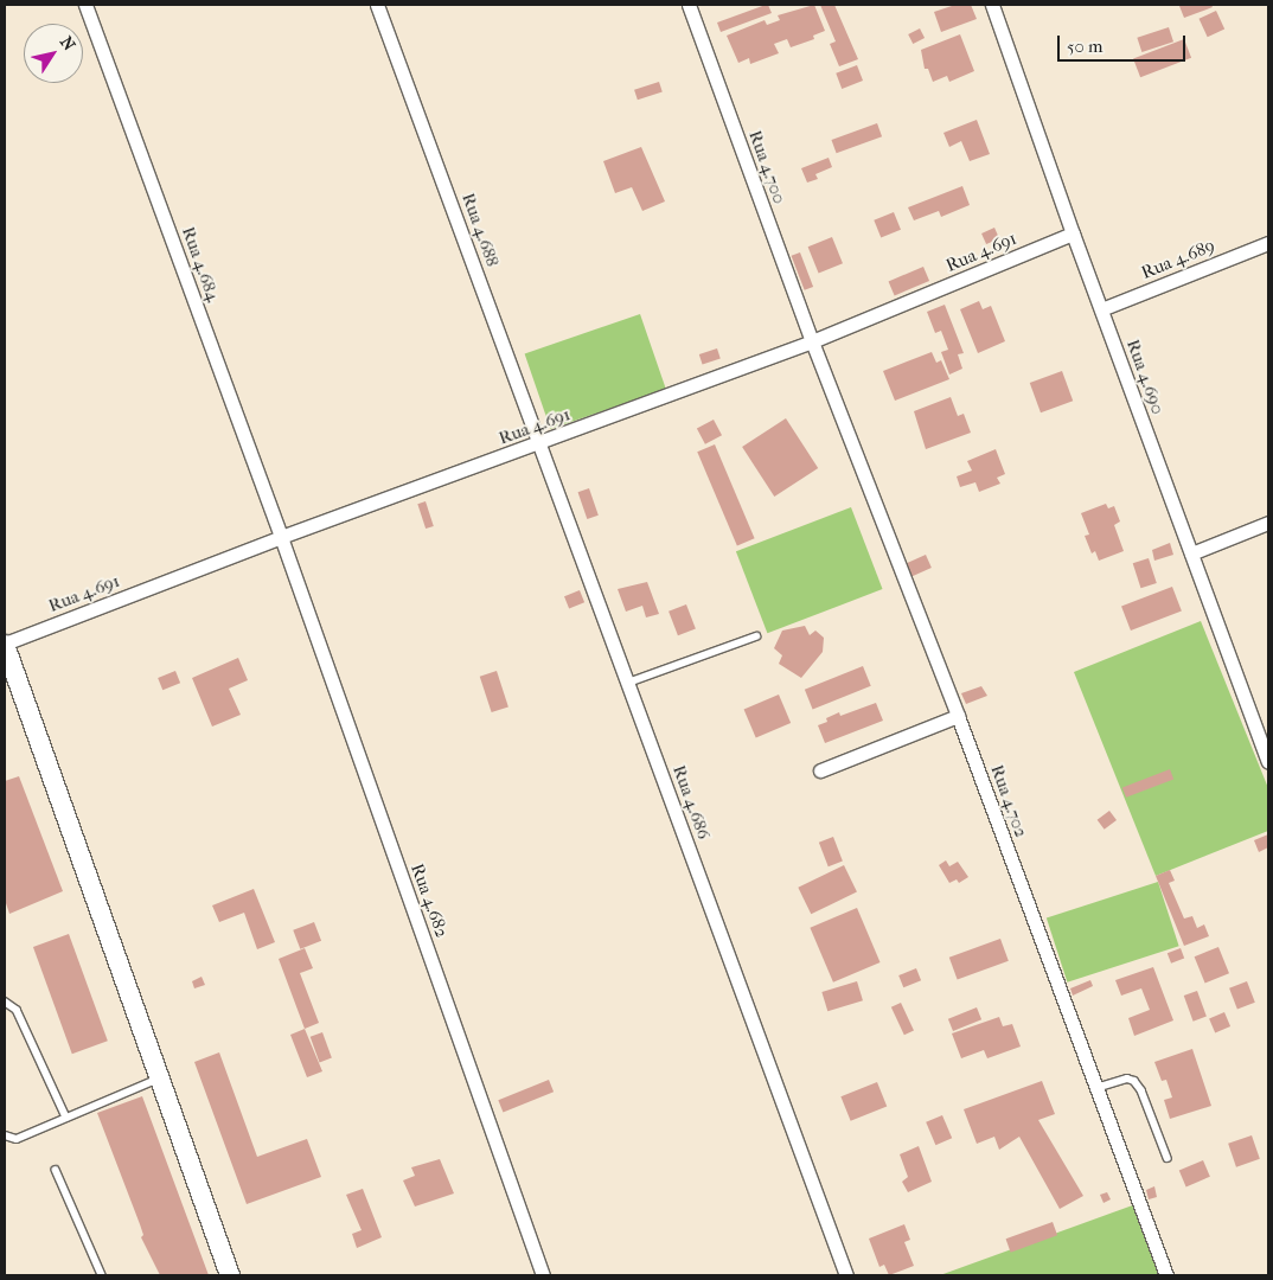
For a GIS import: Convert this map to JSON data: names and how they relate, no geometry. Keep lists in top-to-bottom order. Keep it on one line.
{"streets":{"street":["Rua 4.700","Rua 4.688","Rua 4.691","Rua 4.689","Rua 4.684","Rua 4.690","Rua 4.702","Rua 4.686","Rua 4.682"]},"crossings":[["Rua 4.700","Rua 4.691"],["Rua 4.700","Rua 4.702"],["Rua 4.688","Rua 4.691"],["Rua 4.688","Rua 4.686"],["Rua 4.691","Rua 4.684"],["Rua 4.691","Rua 4.690"],["Rua 4.691","Rua 4.702"],["Rua 4.691","Rua 4.686"],["Rua 4.691","Rua 4.682"],["Rua 4.689","Rua 4.690"],["Rua 4.684","Rua 4.682"]],"scale_bar":"50 m","north":"top right"}
